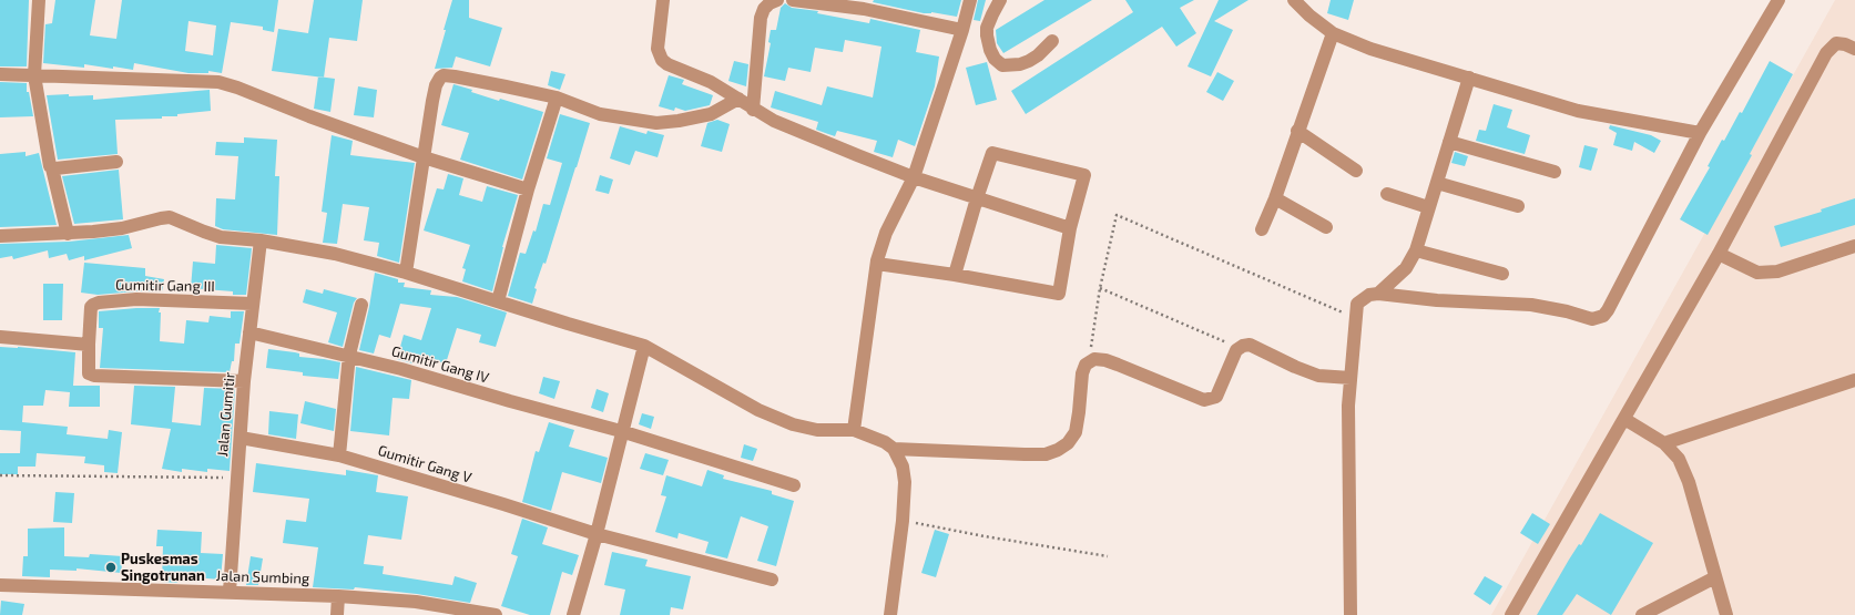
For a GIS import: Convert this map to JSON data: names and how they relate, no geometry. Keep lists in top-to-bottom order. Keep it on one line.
{"streets":{"street":["Gumitir Gang III","Gumitir Gang IV","Jalan Gumitir","Gumitir Gang V","Jalan Sumbing"]},"crossings":[["Gumitir Gang III","Jalan Gumitir"],["Gumitir Gang IV","Jalan Gumitir"],["Jalan Gumitir","Gumitir Gang V"],["Jalan Gumitir","Jalan Sumbing"]],"places":["Puskesmas Singotrunan"]}
